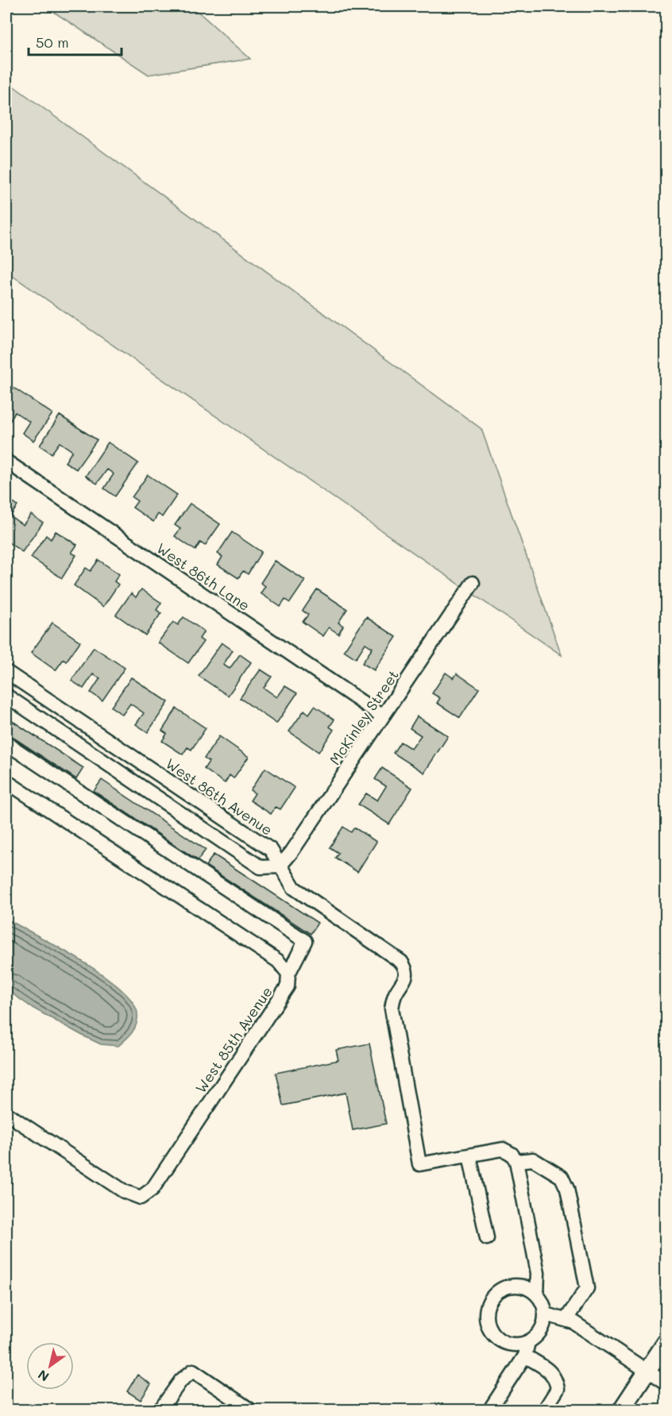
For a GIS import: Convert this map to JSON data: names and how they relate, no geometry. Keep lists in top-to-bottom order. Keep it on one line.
{"streets":{"street":["West 86th Lane","McKinley Street","West 86th Avenue","West 85th Avenue"]},"crossings":[["West 86th Lane","McKinley Street"],["McKinley Street","West 86th Avenue"]],"scale_bar":"50 m","north":"bottom left"}
